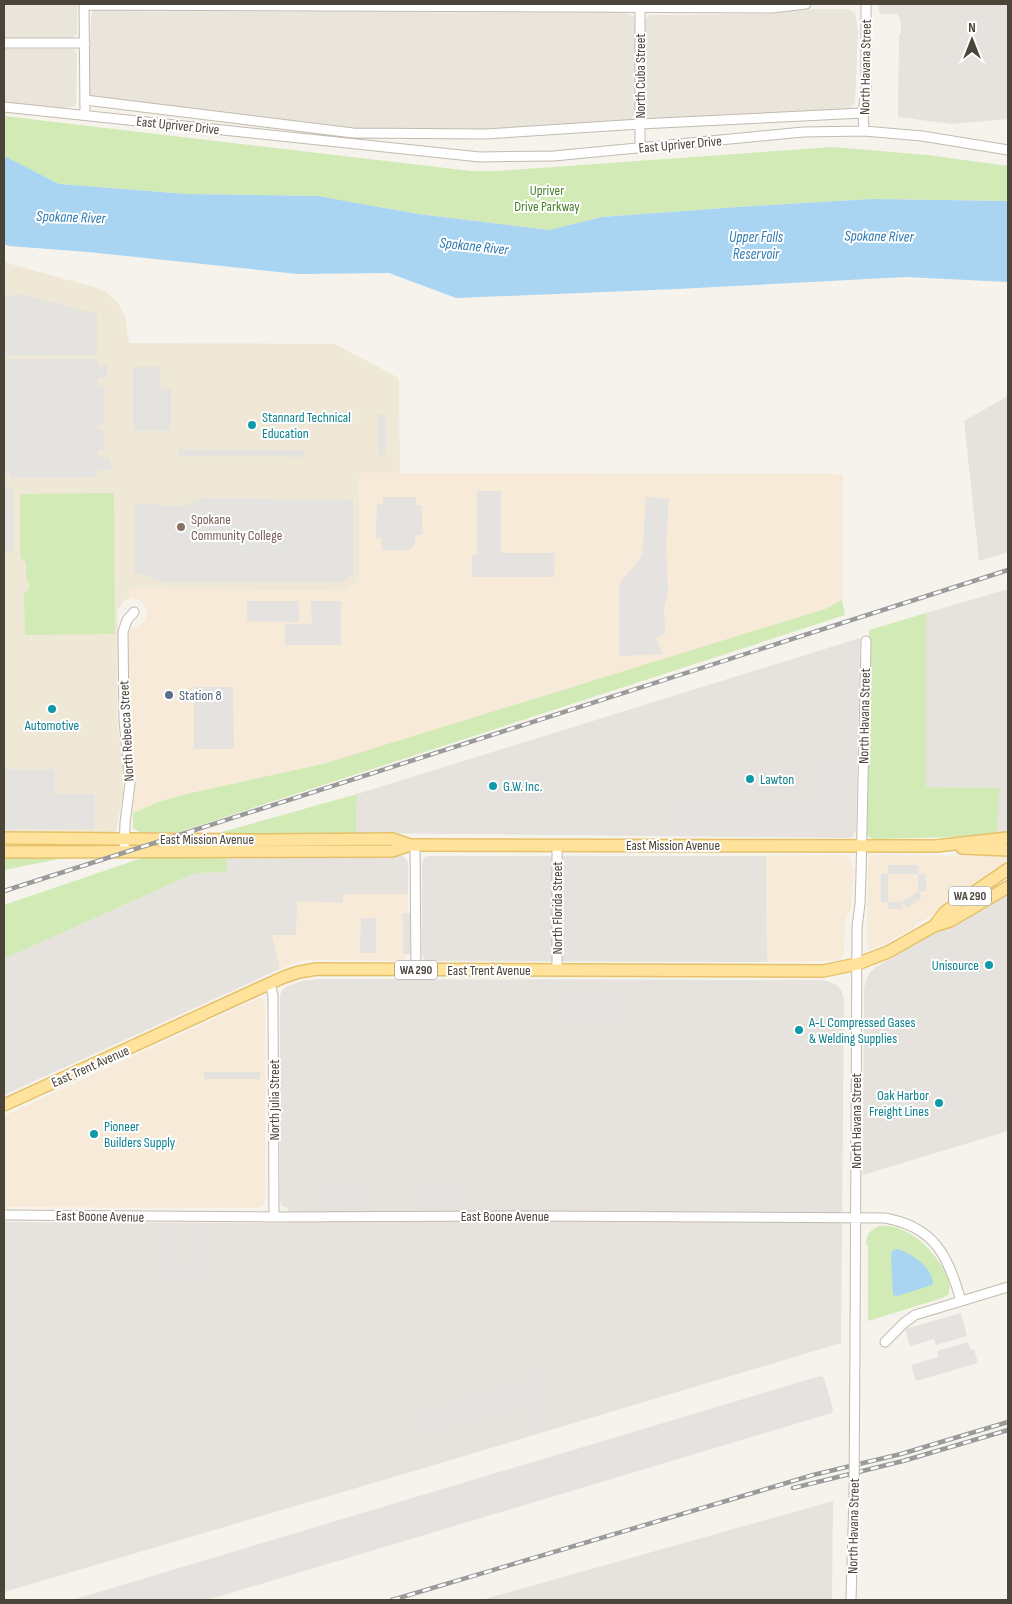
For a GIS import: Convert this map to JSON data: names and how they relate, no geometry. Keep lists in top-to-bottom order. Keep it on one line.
{"streets":{"main road":["East Mission Avenue","WA 290","East Trent Avenue"],"street":["North Havana Street","North Cuba Street","East Upriver Drive","North Rebecca Street","North Florida Street","North Julia Street","East Boone Avenue"]},"crossings":[["North Havana Street","East Upriver Drive"],["North Havana Street","East Mission Avenue"],["North Havana Street","East Trent Avenue"],["North Havana Street","East Boone Avenue"],["North Cuba Street","East Upriver Drive"],["North Rebecca Street","East Mission Avenue"],["East Mission Avenue","North Florida Street"],["North Florida Street","East Trent Avenue"],["East Trent Avenue","North Julia Street"],["North Julia Street","East Boone Avenue"]],"water":["Spokane River","Upper Falls Reservoir"],"parks":["Upriver Drive Parkway"],"places":["Stannard Technical Education","Spokane Community College","Station 8","Automotive","Lawton","G.W. Inc.","Unisource","A-L Compressed Gases & Welding Supplies","Oak Harbor Freight Lines","Pioneer Builders Supply"],"north":"top"}
